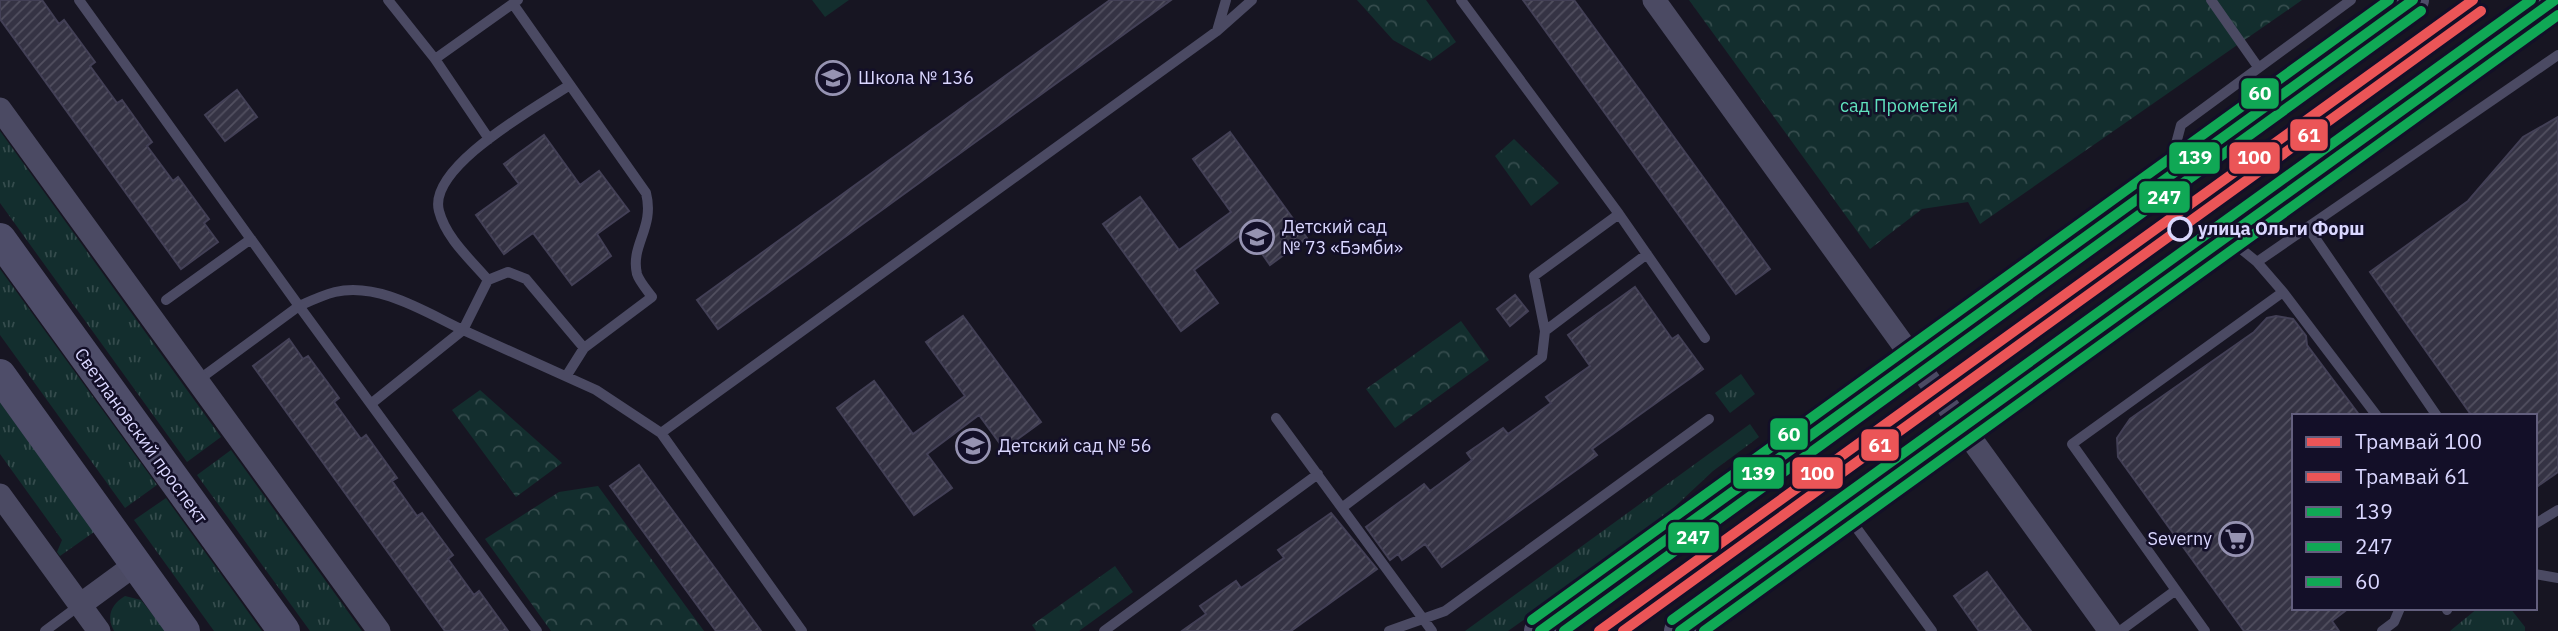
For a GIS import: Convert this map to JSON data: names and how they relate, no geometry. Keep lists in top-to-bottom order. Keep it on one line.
{"streets":{"main road":["Светлановский проспект"]},"parks":["сад Прометей"],"places":{"school or university":["Школа № 136","Детский сад № 73 «Бэмби»","Детский сад № 56"],"other":["улица Ольги Форш"],"supermarket":["Severny"]},"lines":["tram line 100","transit line 139","transit line 60","tram line 61","transit line 247"],"legend":["Трамвай 100","Трамвай 61","139","247","60"]}
